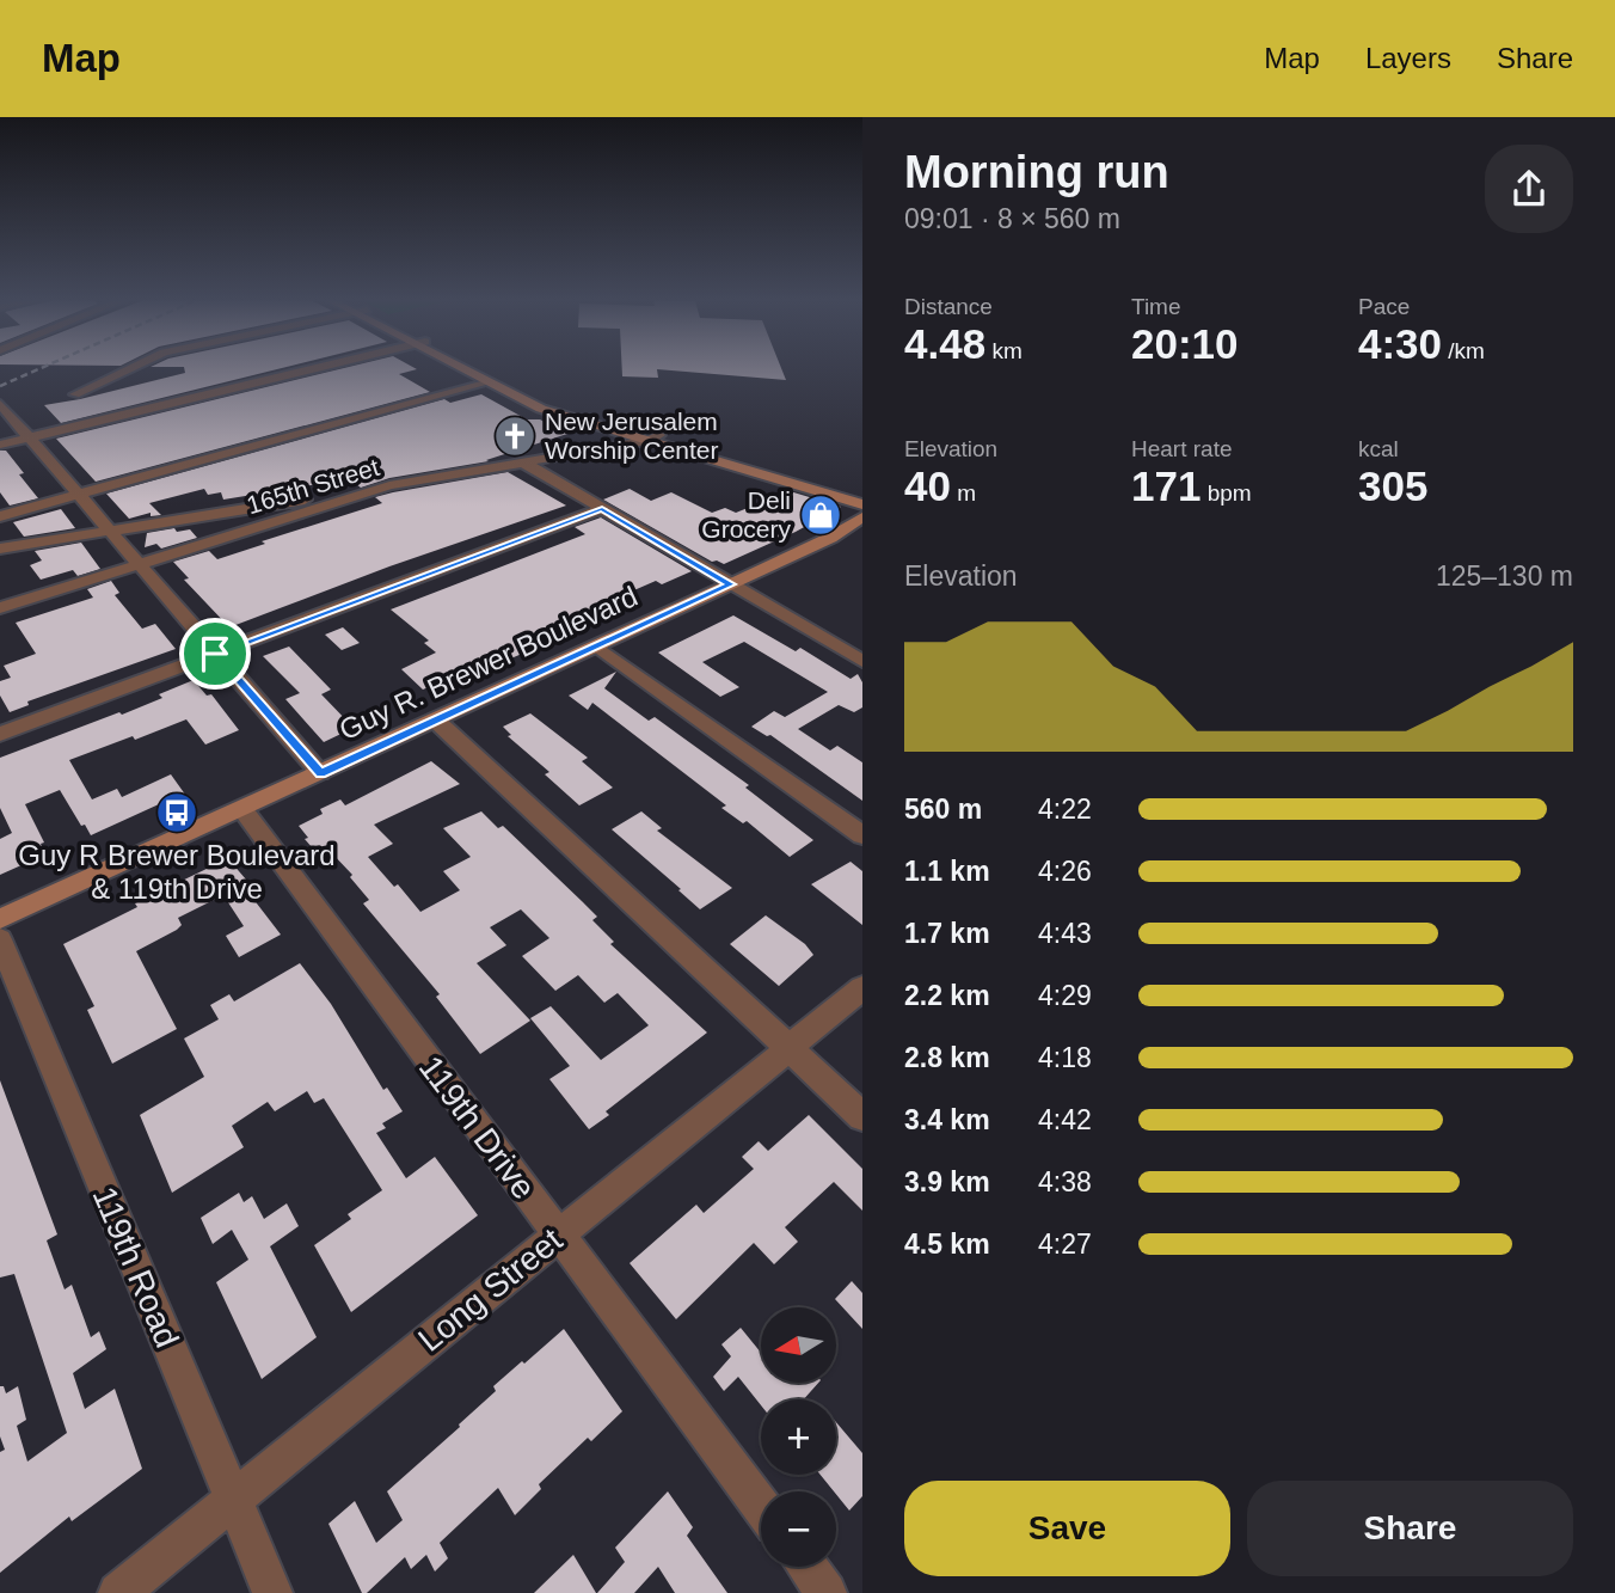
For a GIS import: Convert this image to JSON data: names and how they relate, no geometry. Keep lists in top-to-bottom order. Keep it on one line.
{"streets":{"main road":["Guy R. Brewer Boulevard"],"street":["165th Street","119th Drive","119th Road","Long Street"]},"crossings":[["Guy R. Brewer Boulevard","119th Drive"],["119th Drive","Long Street"],["119th Road","Long Street"]],"places":{"church":["New Jerusalem Worship Center"],"shop":["Deli Grocery"],"bus stop":["Guy R Brewer Boulevard & 119th Drive"]},"north":"left","page":{"header":"Map","nav":["Map","Layers","Share"],"heading":["Morning run","09:01 · 8 × 560 m"],"stats":[["Distance","4.48 km"],["Time","20:10"],["Pace","4:30 /km"],["Elevation","40 m"],["Heart rate","171 bpm"],["kcal","305"]],"chart":["Elevation","125–130 m"],"list":[{"name":"560 m","note":"4:22"},{"name":"1.1 km","note":"4:26"},{"name":"1.7 km","note":"4:43"},{"name":"2.2 km","note":"4:29"},{"name":"2.8 km","note":"4:18"},{"name":"3.4 km","note":"4:42"},{"name":"3.9 km","note":"4:38"},{"name":"4.5 km","note":"4:27"}],"map_buttons":["+","−"],"buttons":["Save","Share"]}}
